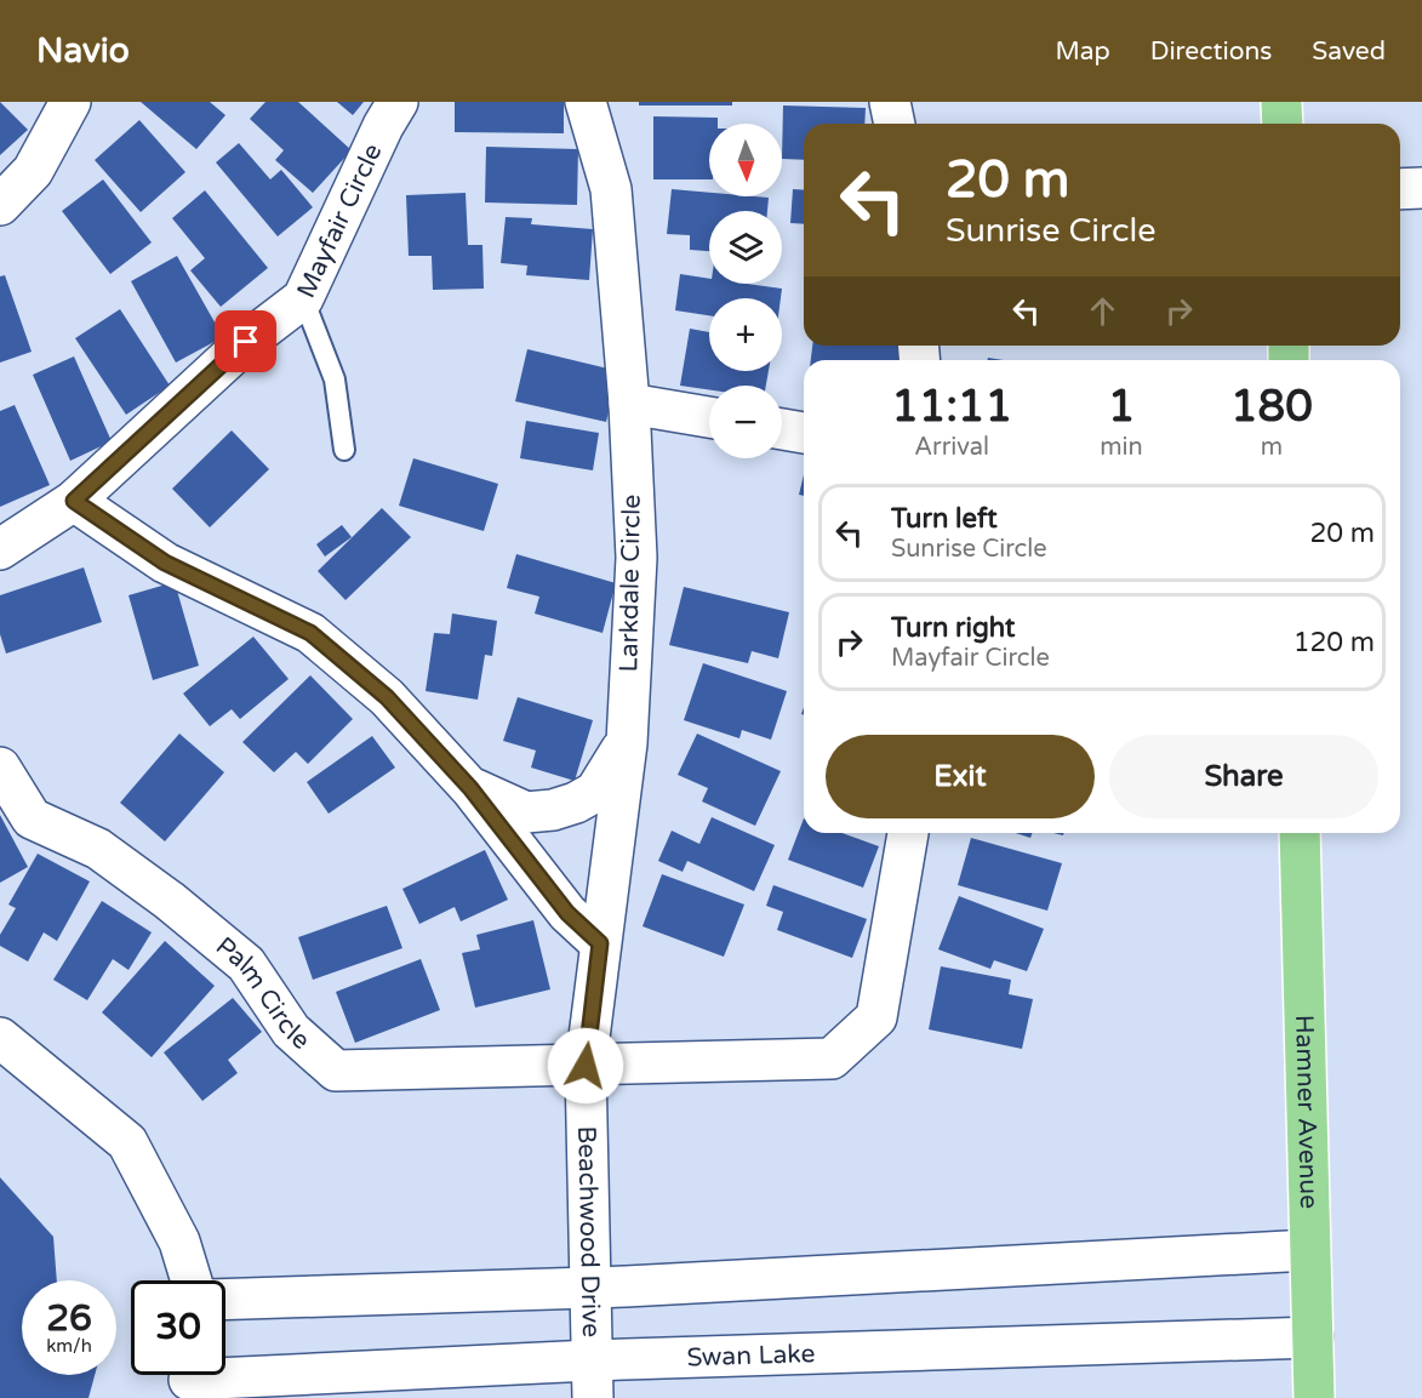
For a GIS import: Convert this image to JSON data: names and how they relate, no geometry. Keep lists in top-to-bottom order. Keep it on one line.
{"streets":{"main road":["Hamner Avenue"],"street":["Mayfair Circle","Larkdale Circle","Palm Circle","Beachwood Drive","Swan Lake"]},"crossings":[["Larkdale Circle","Palm Circle"],["Larkdale Circle","Beachwood Drive"],["Palm Circle","Beachwood Drive"],["Hamner Avenue","Swan Lake"],["Beachwood Drive","Swan Lake"]],"north":"bottom","page":{"header":"Navio","nav":["Map","Directions","Saved"],"map_buttons":["+","−"],"turn":["20 m","Sunrise Circle"],"eta":["11:11","Arrival","1","min","180","m"],"list":[{"name":"Turn left","note":"Sunrise Circle","value":"20 m"},{"name":"Turn right","note":"Mayfair Circle","value":"120 m"}],"buttons":["Exit","Share"],"speed":"26 km/h","limit":"30"}}
